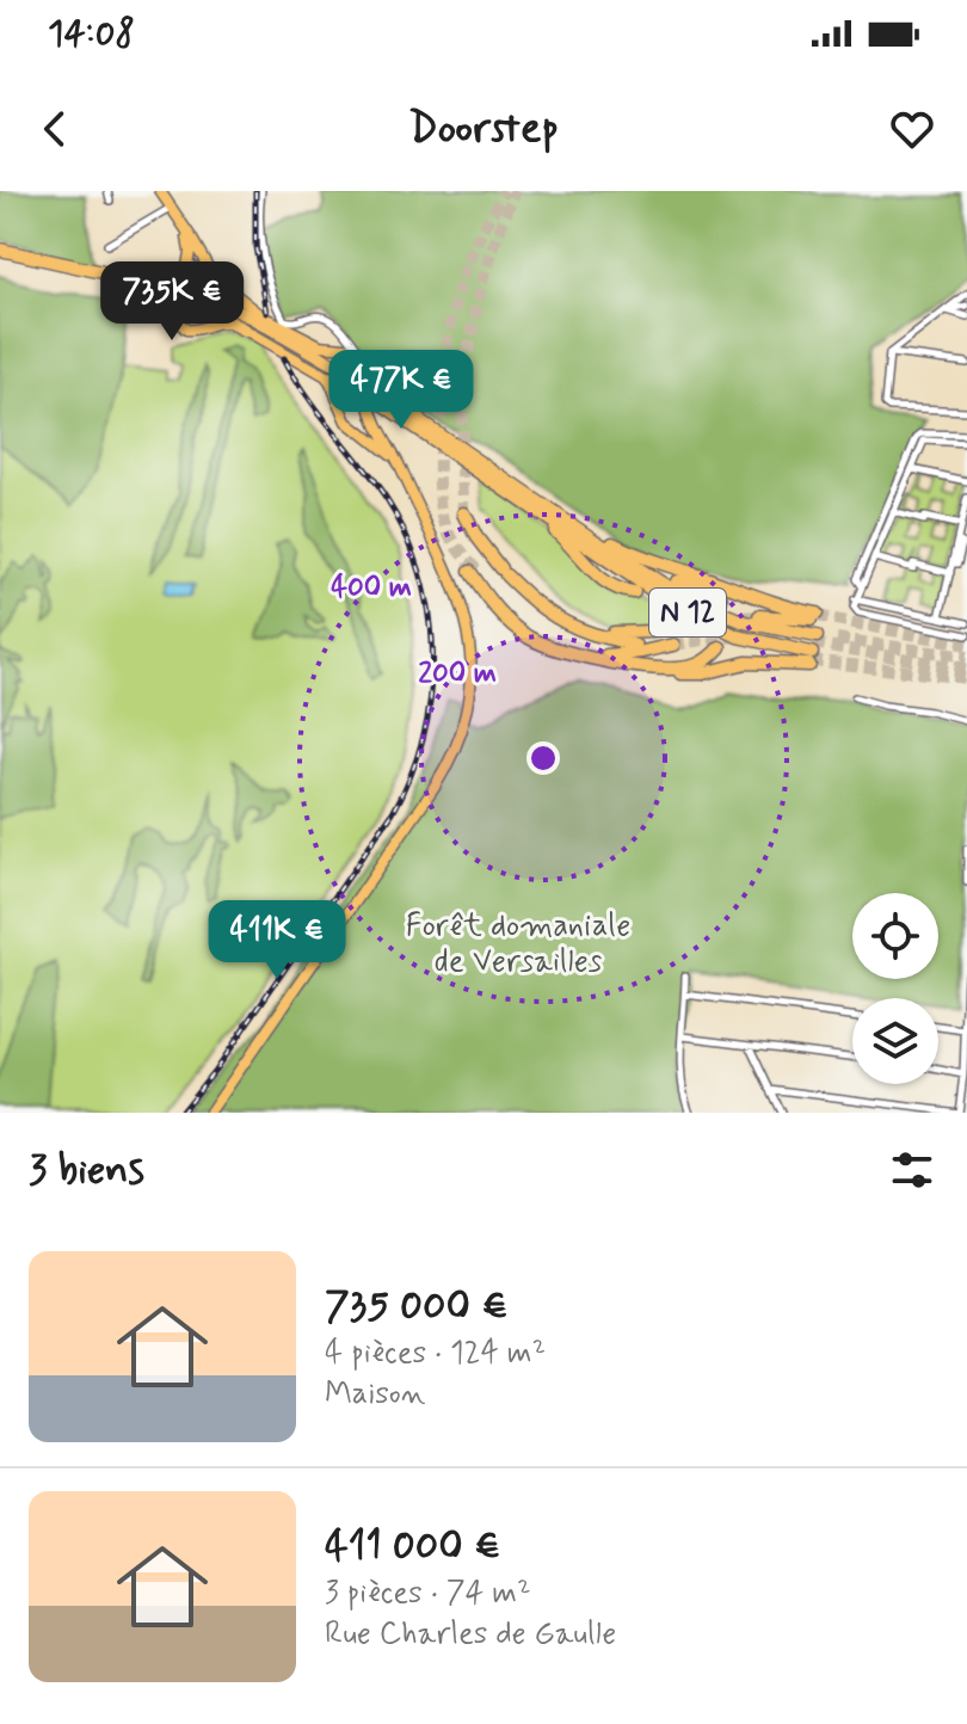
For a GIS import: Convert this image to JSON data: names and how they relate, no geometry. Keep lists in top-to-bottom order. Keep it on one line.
{"streets":{"highway":["N 12"]},"parks":["Forêt domaniale de Versailles"],"page":{"status":"14:08","header":"Doorstep","price":["735K €","477K €","411K €"],"heading":"3 biens","list":[{"name":"735 000 €","note":"4 pièces · 124 m² · Maison"},{"name":"411 000 €","note":"3 pièces · 74 m² · Rue Charles de Gaulle"}]},"rings":["400 m","200 m"]}
